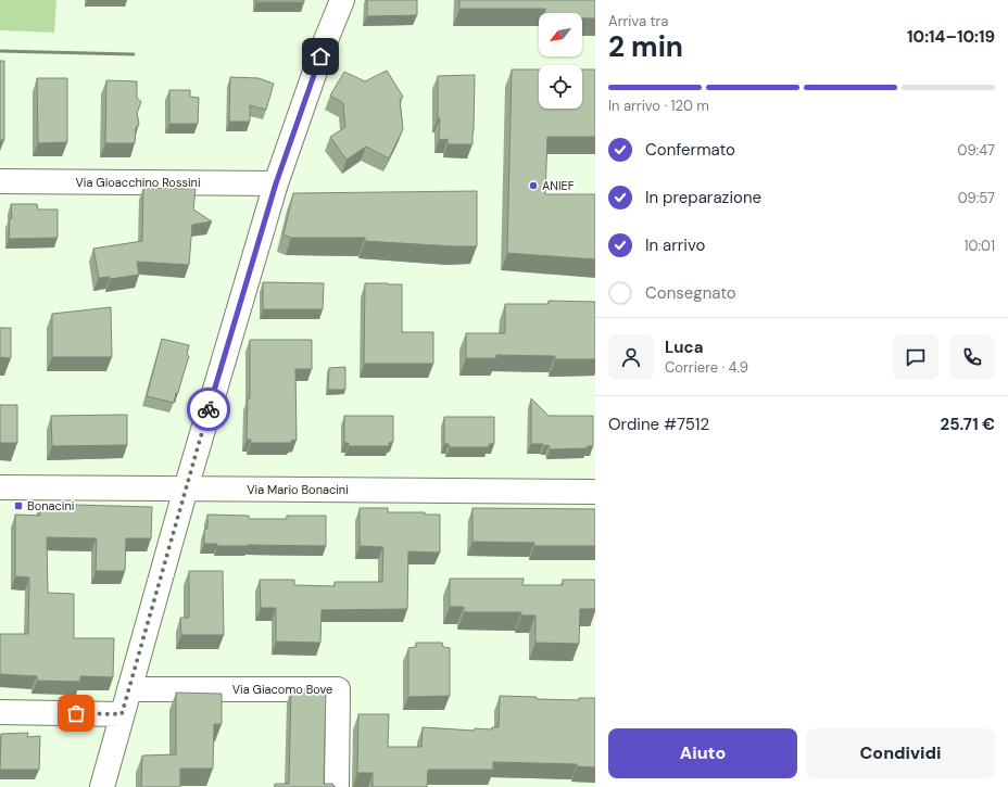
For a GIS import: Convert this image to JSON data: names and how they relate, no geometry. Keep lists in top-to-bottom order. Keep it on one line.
{"streets":{"street":["Via Gioacchino Rossini","Via Mario Bonacini","Via Giacomo Bove"]},"places":{"other":["ANIEF"],"transit":["Bonacini"]},"north":"bottom left","page":{"heading":["2 min","Arriva tra","10:14–10:19"],"panel":["Luca","Corriere · 4.9","Ordine #7512","25.71 €"],"bar":"In arrivo · 120 m","list":[["Confermato","09:47"],["In preparazione","09:57"],["In arrivo","10:01"],"Consegnato"],"buttons":["Aiuto","Condividi"]}}
